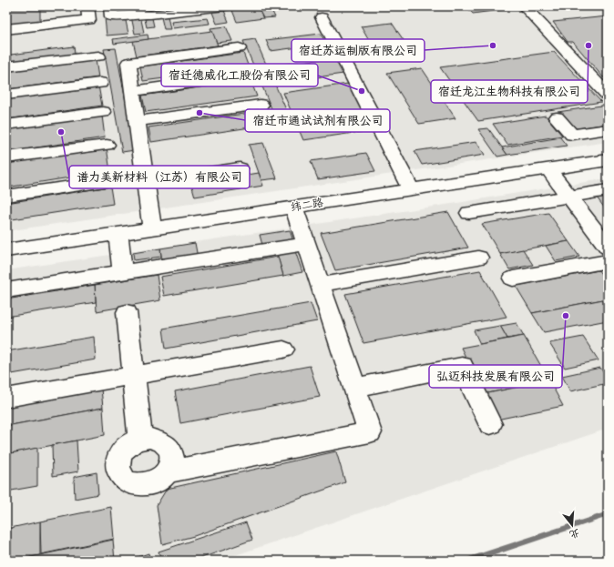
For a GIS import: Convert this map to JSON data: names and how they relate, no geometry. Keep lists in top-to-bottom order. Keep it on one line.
{"streets":{"street":["纬二路"]},"places":["宿迁苏运制版有限公司","宿迁龙江生物科技有限公司","宿迁德威化工股份有限公司","宿迁市通试试剂有限公司","谱力美新材料（江苏）有限公司","弘迈科技发展有限公司"],"north":"bottom"}
